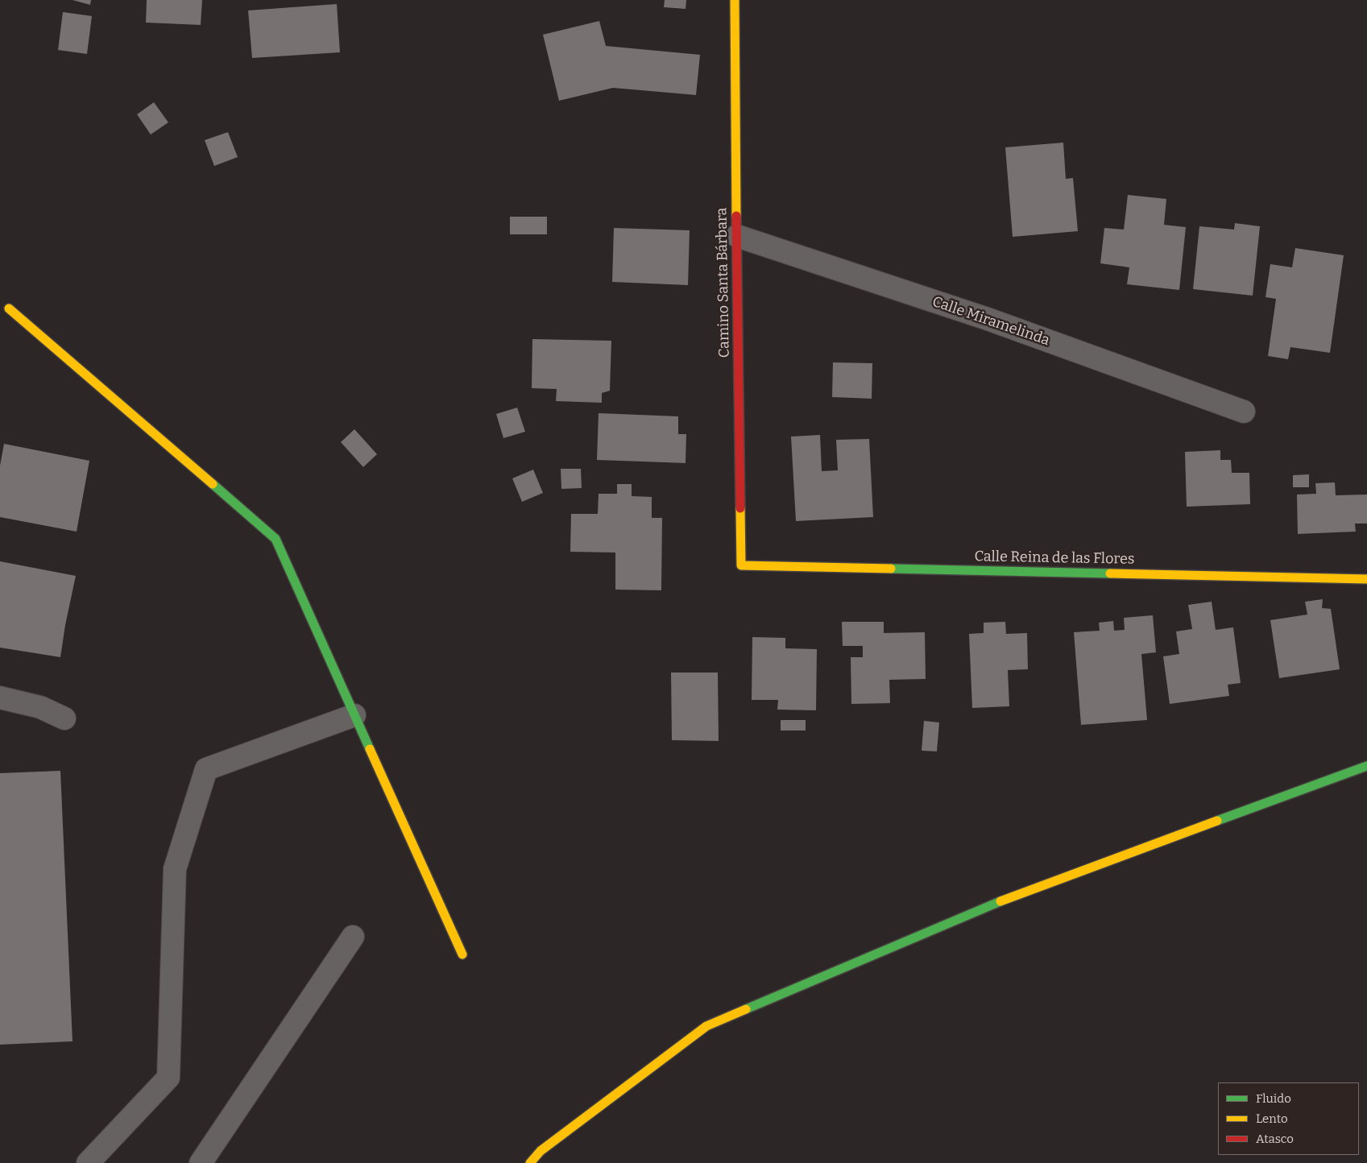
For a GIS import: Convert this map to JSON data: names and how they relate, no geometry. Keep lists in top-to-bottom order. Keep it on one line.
{"streets":{"street":["Camino Santa Bárbara","Calle Miramelinda","Calle Reina de las Flores"]},"crossings":[["Camino Santa Bárbara","Calle Miramelinda"],["Camino Santa Bárbara","Calle Reina de las Flores"]],"legend":["Fluido","Lento","Atasco"]}
